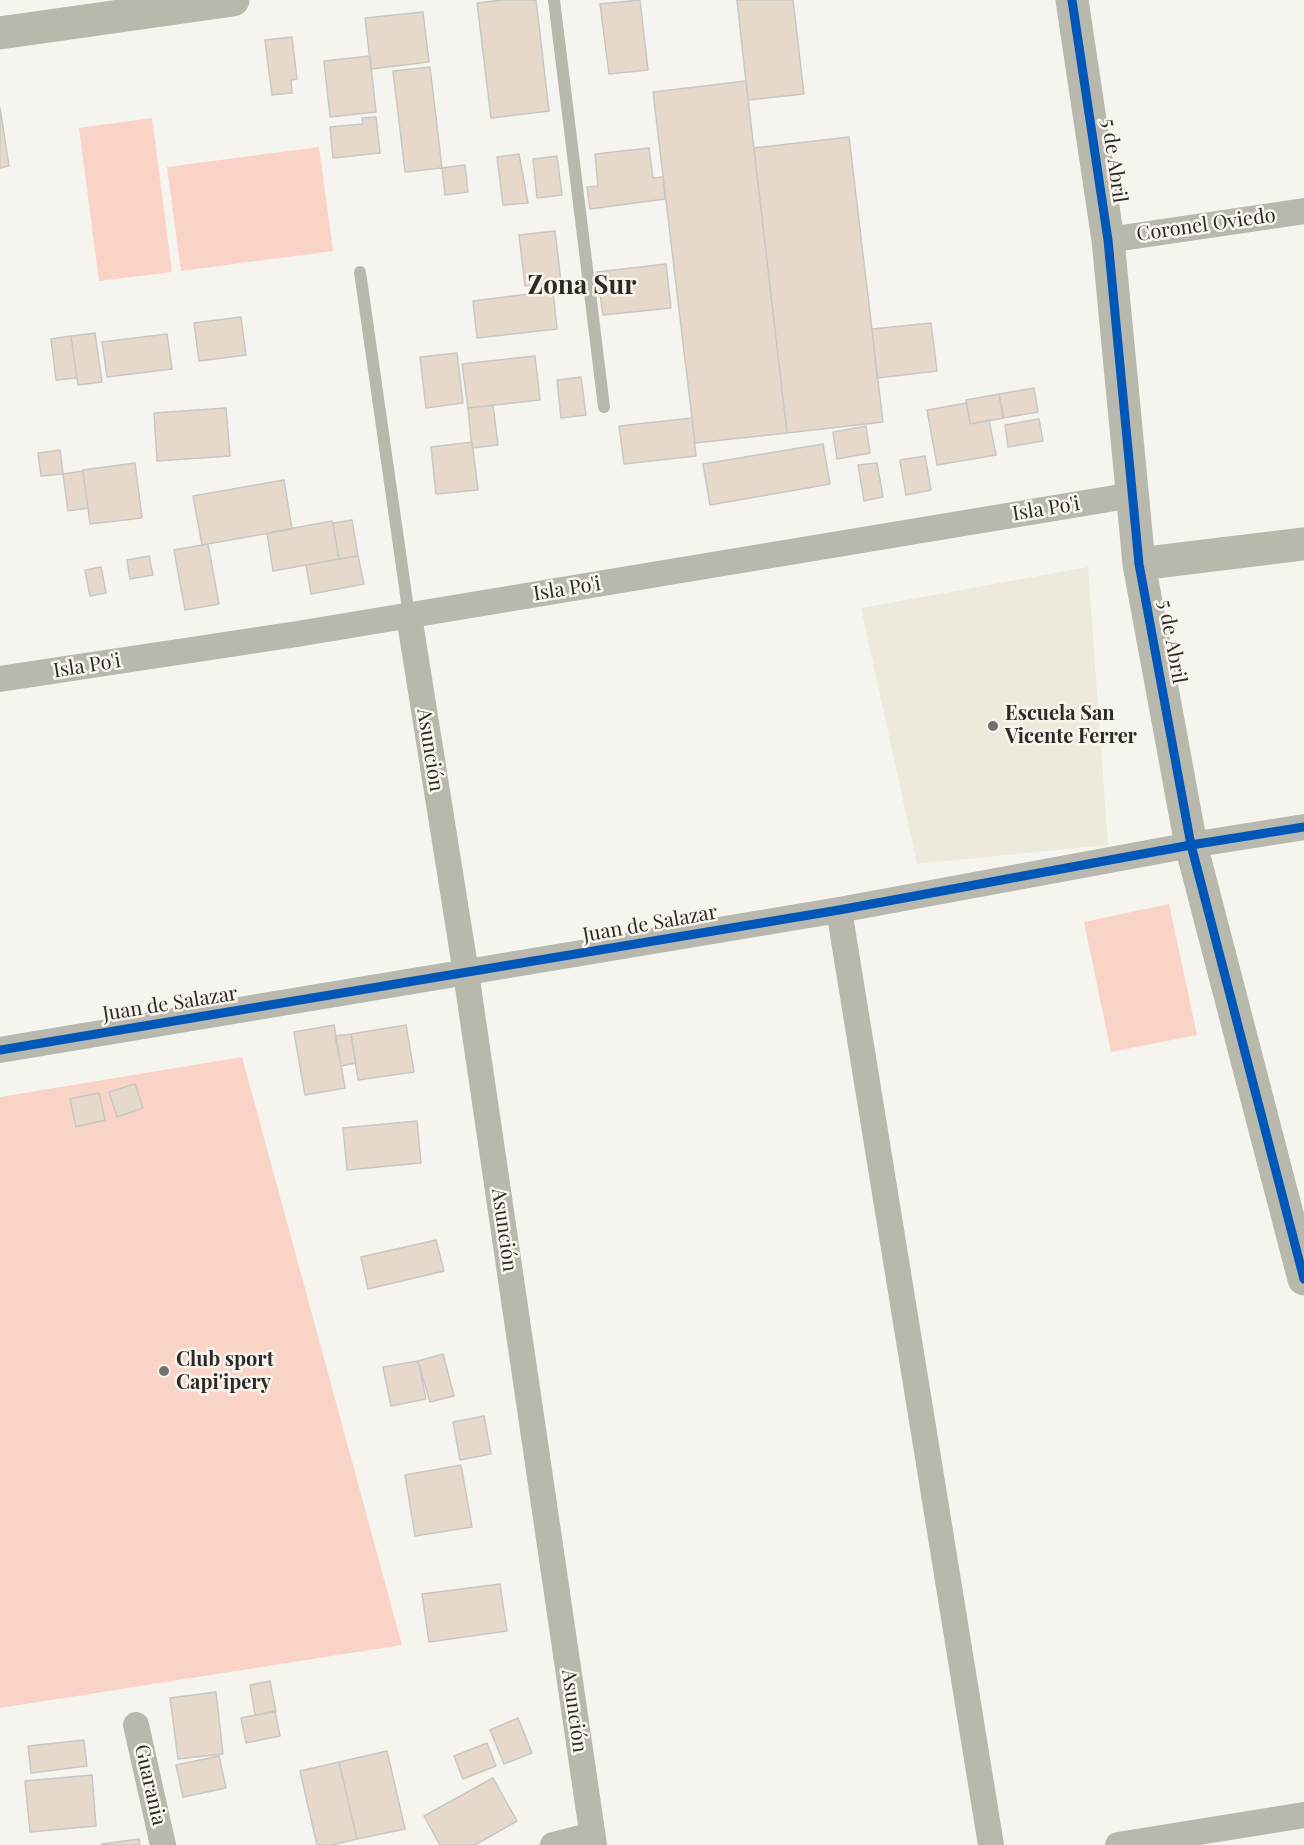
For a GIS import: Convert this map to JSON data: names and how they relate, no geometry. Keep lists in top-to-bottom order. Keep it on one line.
{"streets":{"street":["5 de Abril","Coronel Oviedo","Isla Po'i","Asunción","Juan de Salazar","Guarania"]},"crossings":[["5 de Abril","Coronel Oviedo"],["5 de Abril","Isla Po'i"],["5 de Abril","Juan de Salazar"],["Isla Po'i","Asunción"],["Asunción","Juan de Salazar"]],"districts":["Zona Sur"],"places":["Escuela San Vicente Ferrer","Club sport Capi'ipery"]}
